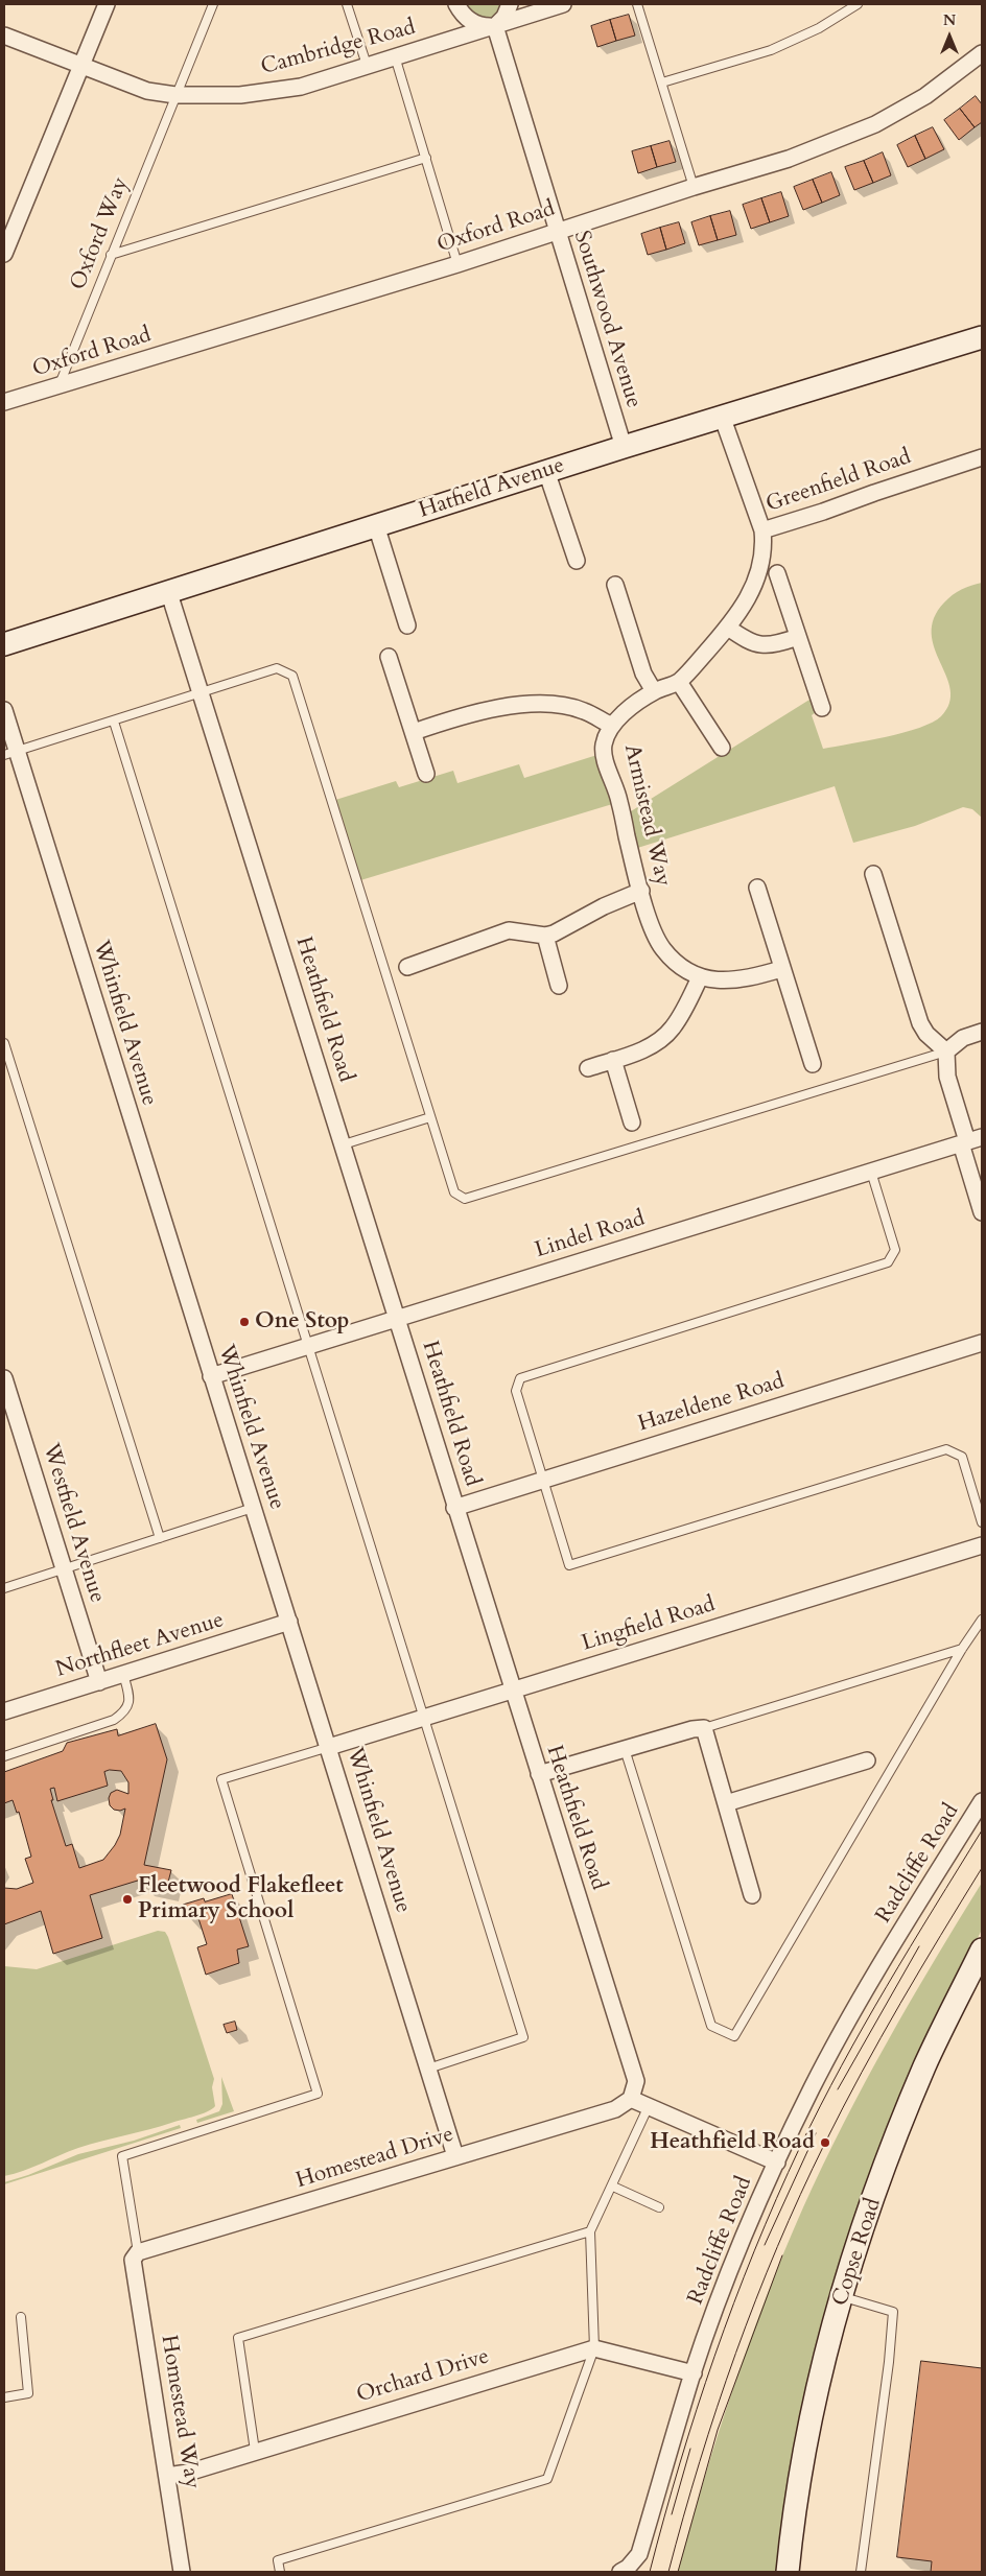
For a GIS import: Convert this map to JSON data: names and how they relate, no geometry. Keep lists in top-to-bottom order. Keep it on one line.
{"streets":{"street":["Cambridge Road","Oxford Road","Southwood Avenue","Greenfield Road","Hatfield Avenue","Armistead Way","Heathfield Road","Whinfield Avenue","Lindel Road","Hazeldene Road","Westfield Avenue","Lingfield Road","Northfleet Avenue","Radcliffe Road","Homestead Drive","Copse Road","Orchard Drive","Homestead Way"],"lane":["Oxford Way"]},"crossings":[["Cambridge Road","Oxford Way"],["Cambridge Road","Southwood Avenue"],["Oxford Road","Oxford Way"],["Oxford Road","Southwood Avenue"],["Southwood Avenue","Hatfield Avenue"],["Greenfield Road","Hatfield Avenue"],["Greenfield Road","Armistead Way"],["Hatfield Avenue","Heathfield Road"],["Heathfield Road","Lindel Road"],["Heathfield Road","Hazeldene Road"],["Heathfield Road","Lingfield Road"],["Heathfield Road","Homestead Drive"],["Whinfield Avenue","Lindel Road"],["Whinfield Avenue","Lingfield Road"],["Whinfield Avenue","Northfleet Avenue"],["Whinfield Avenue","Homestead Drive"],["Westfield Avenue","Northfleet Avenue"],["Homestead Drive","Homestead Way"],["Orchard Drive","Homestead Way"]],"places":["One Stop","Fleetwood Flakefleet Primary School","Heathfield Road"],"north":"top"}
